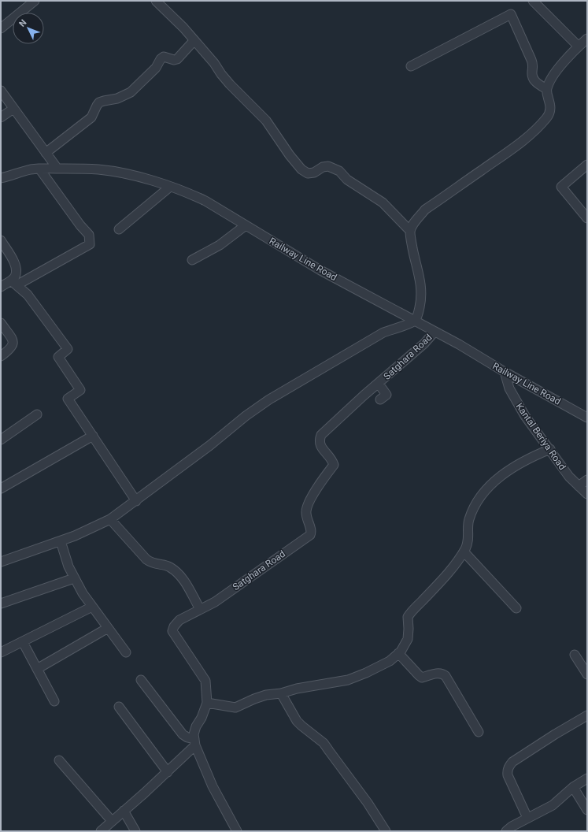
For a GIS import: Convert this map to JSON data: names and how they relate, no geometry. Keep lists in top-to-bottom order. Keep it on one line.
{"streets":{"street":["Railway Line Road","Satghara Road","Kantal Beriya Road"]},"crossings":[["Railway Line Road","Satghara Road"],["Railway Line Road","Kantal Beriya Road"]],"north":"top left"}
